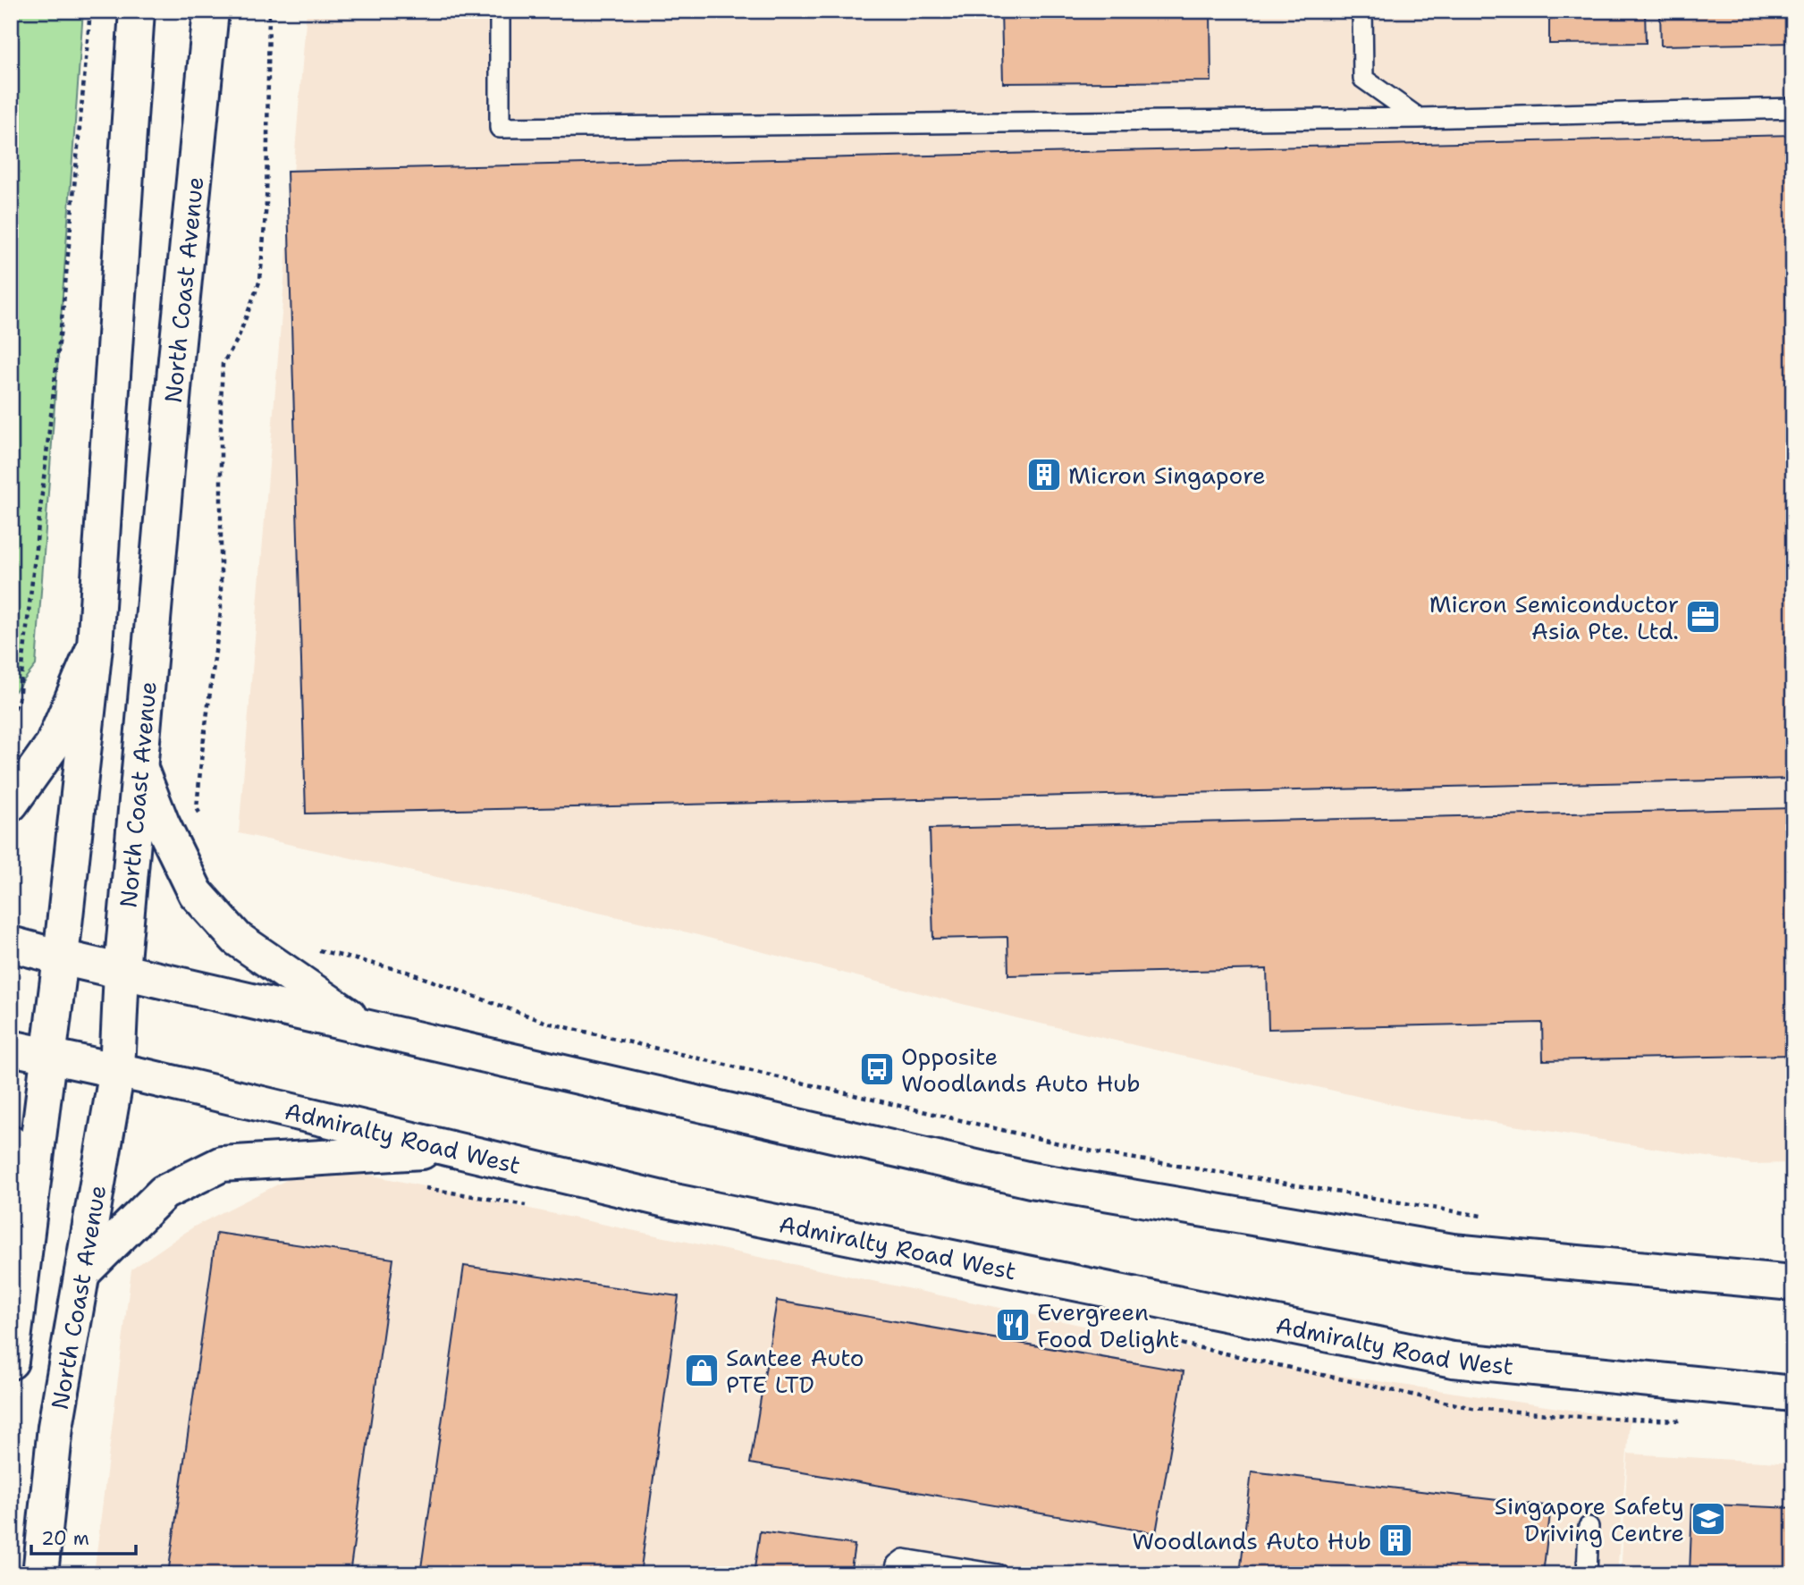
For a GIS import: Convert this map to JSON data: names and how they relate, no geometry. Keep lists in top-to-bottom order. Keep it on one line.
{"streets":{"main road":["North Coast Avenue","Admiralty Road West"]},"crossings":[["North Coast Avenue","Admiralty Road West"]],"places":{"building":["Micron Singapore","Woodlands Auto Hub"],"office":["Micron Semiconductor Asia Pte. Ltd."],"bus stop":["Opposite Woodlands Auto Hub"],"restaurant":["Evergreen Food Delight"],"shop":["Santee Auto PTE LTD"],"school or university":["Singapore Safety Driving Centre"]},"scale_bar":"20 m"}
